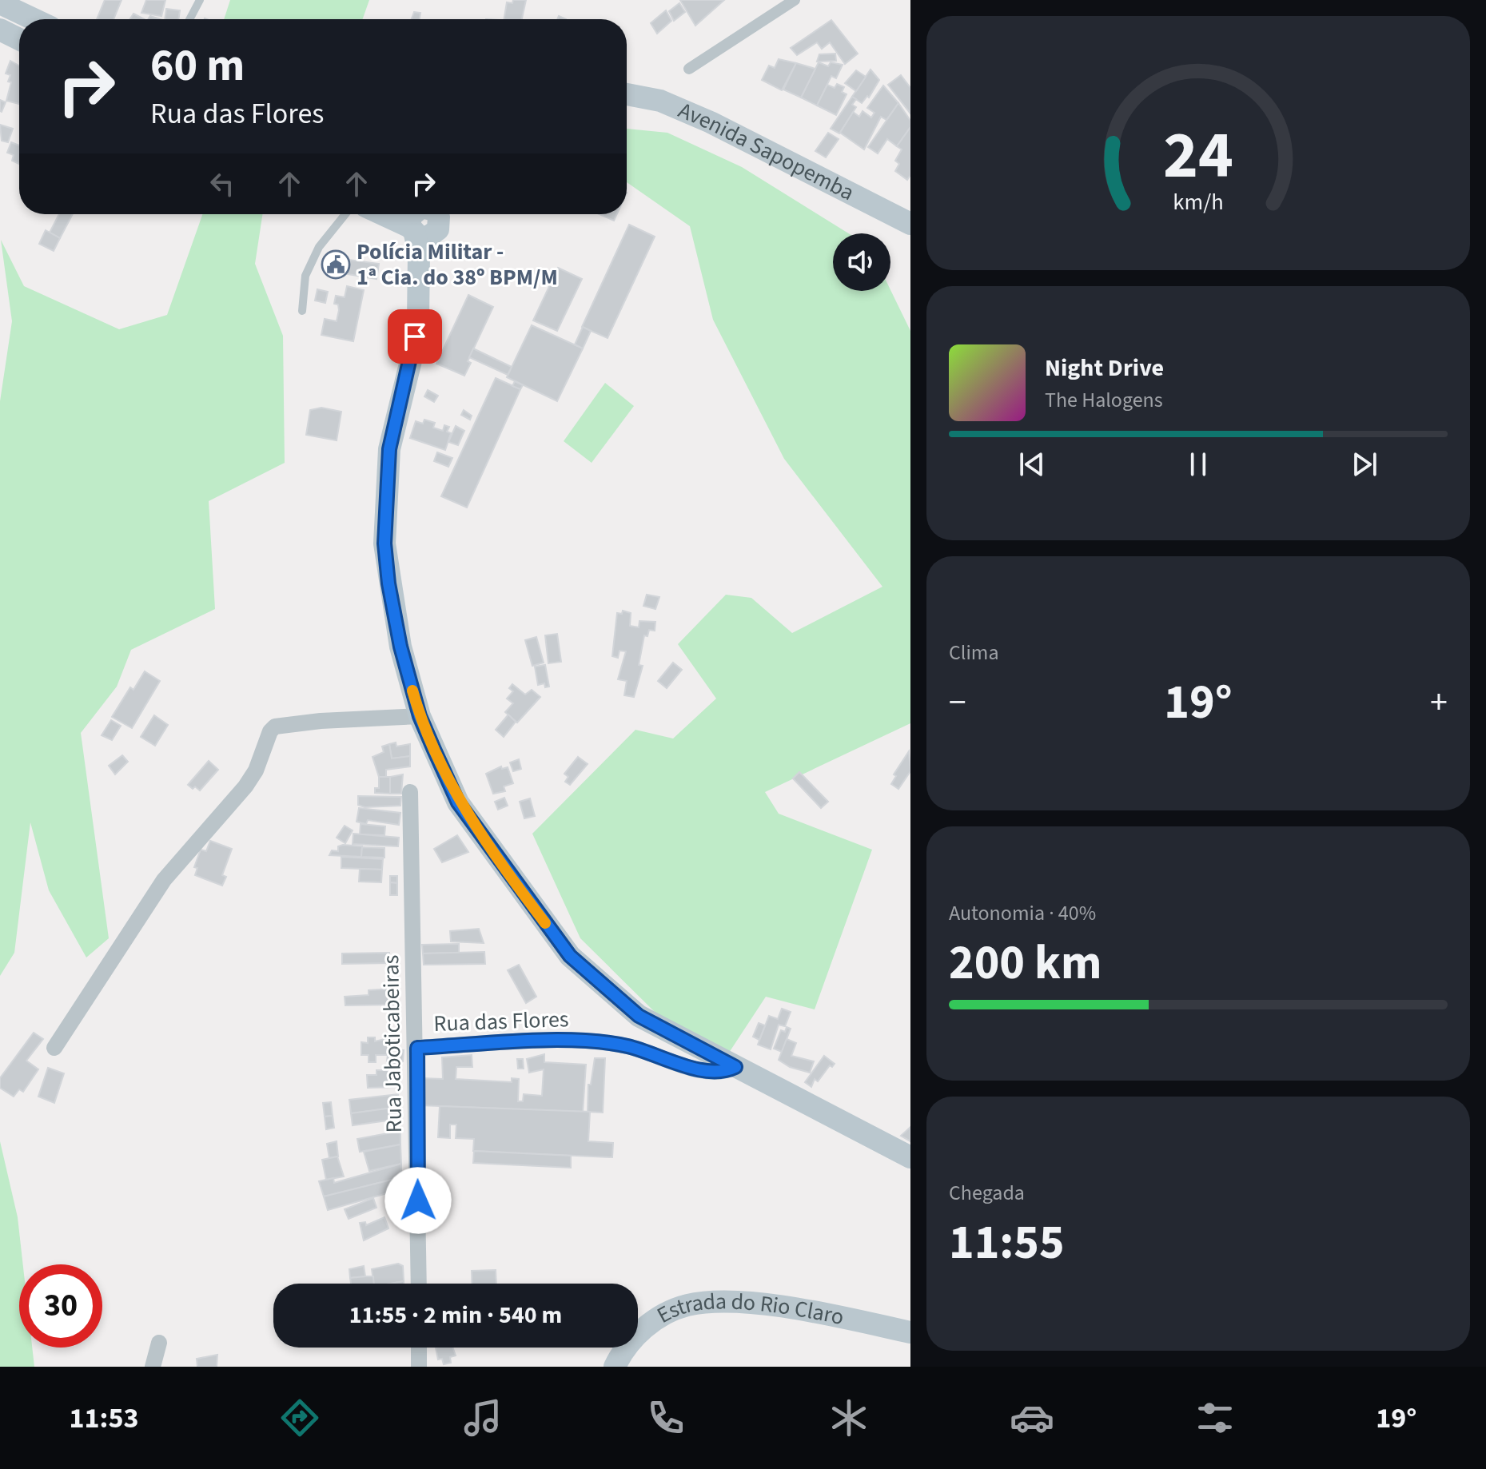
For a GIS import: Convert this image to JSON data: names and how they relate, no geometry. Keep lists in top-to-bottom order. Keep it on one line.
{"streets":{"main road":["Avenida Sapopemba","Estrada do Rio Claro"],"street":["Rua das Flores","Rua Jaboticabeiras"]},"crossings":[["Rua das Flores","Rua Jaboticabeiras"]],"places":{"public building":["Polícia Militar - 1ª Cia. do 38º BPM/M"]},"page":{"turn":["60 m","Rua das Flores"],"song":["Night Drive","The Halogens"],"tile":["Clima",["Autonomia · 40%","200 km"],["Chegada","11:55"]],"heat":["−","19°","+"],"limit":"30","trip":"11:55 · 2 min · 540 m","tabs":["11:53","19°"],"gauge":["24","km/h"]}}
